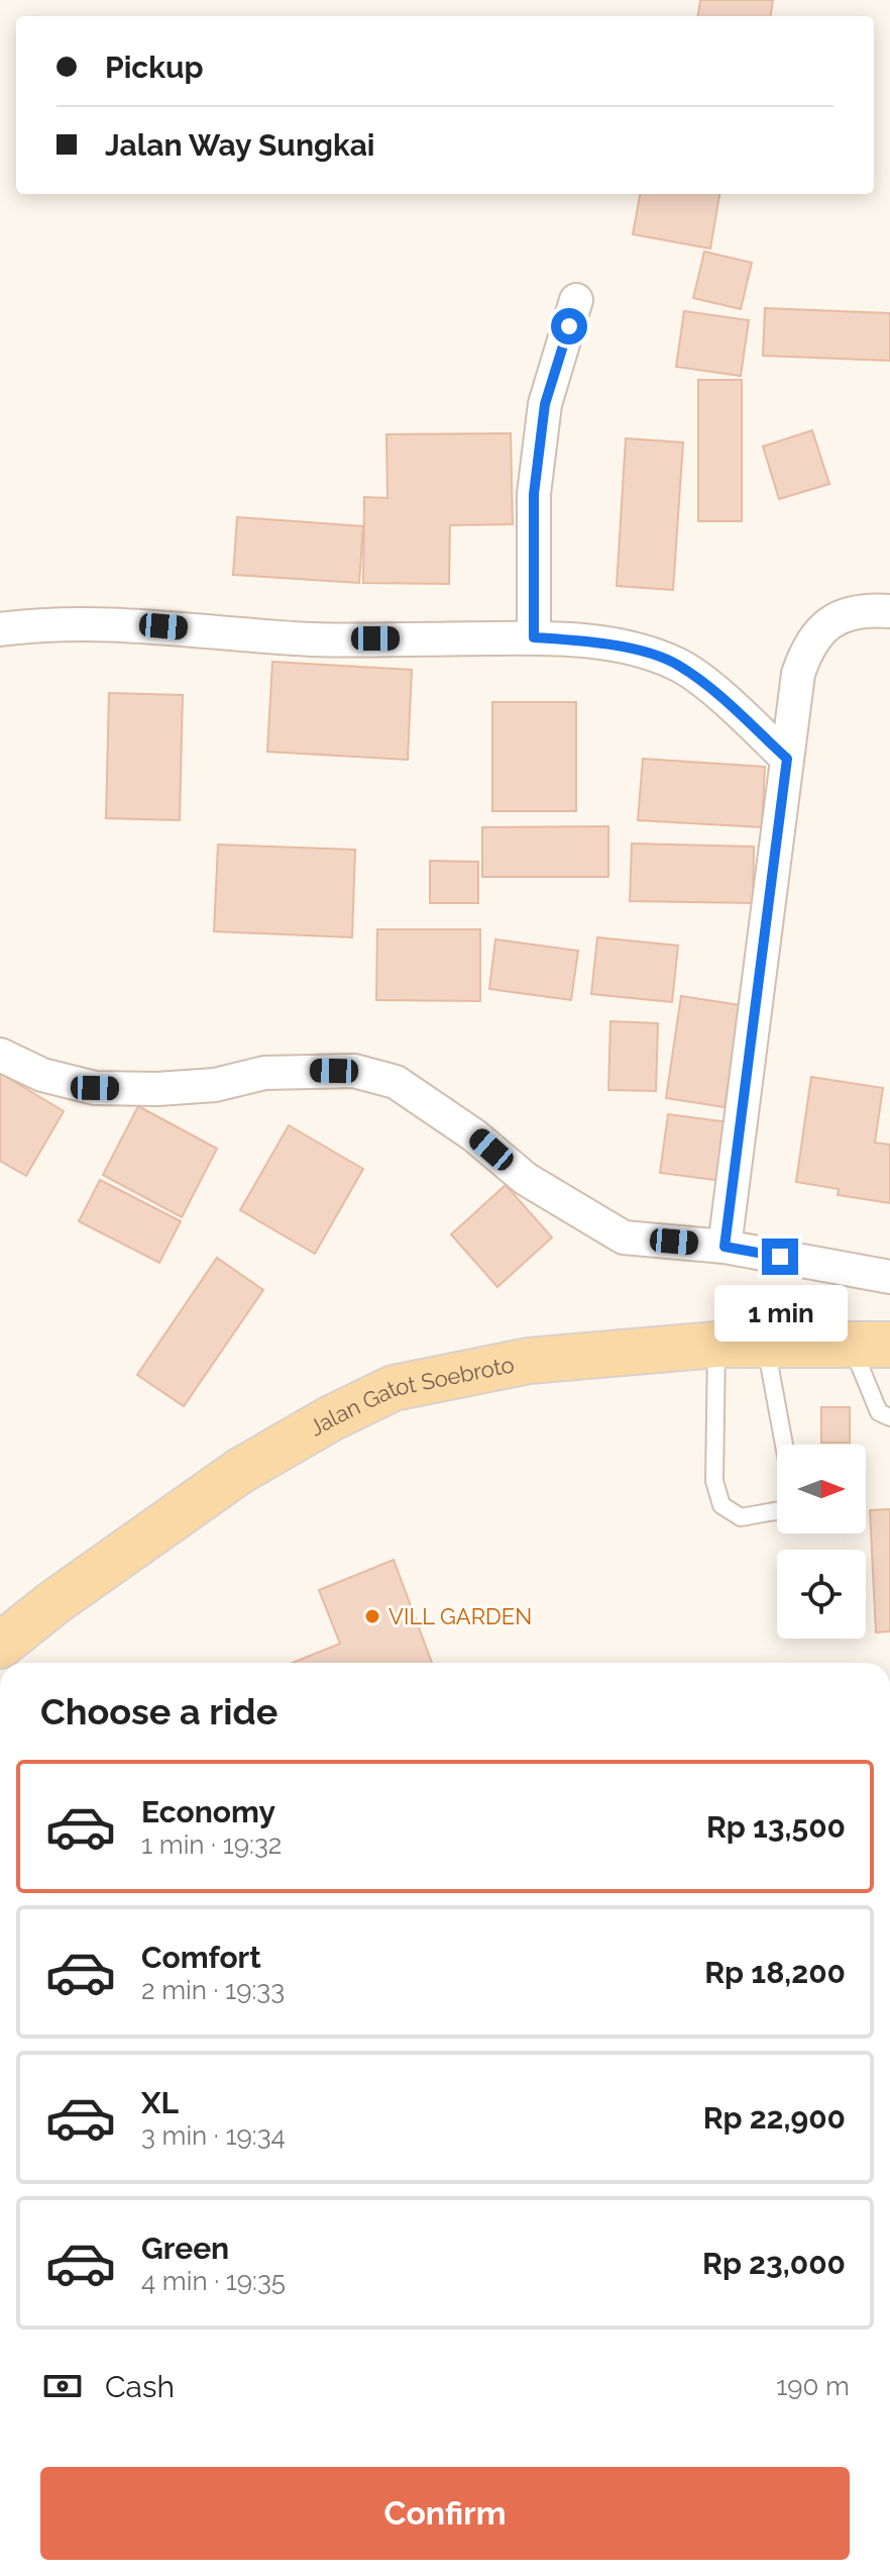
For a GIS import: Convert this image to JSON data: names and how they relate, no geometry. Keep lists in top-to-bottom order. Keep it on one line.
{"streets":{"main road":["Jalan Gatot Soebroto"]},"places":["VILL GARDEN"],"north":"right","page":{"banner":["Pickup","Jalan Way Sungkai"],"bubble":"1 min","heading":"Choose a ride","list":[{"name":"Economy","note":"1 min · 19:32","value":"Rp 13,500"},{"name":"Comfort","note":"2 min · 19:33","value":"Rp 18,200"},{"name":"XL","note":"3 min · 19:34","value":"Rp 22,900"},{"name":"Green","note":"4 min · 19:35","value":"Rp 23,000"}],"pay":["Cash","190 m"],"buttons":"Confirm"}}
